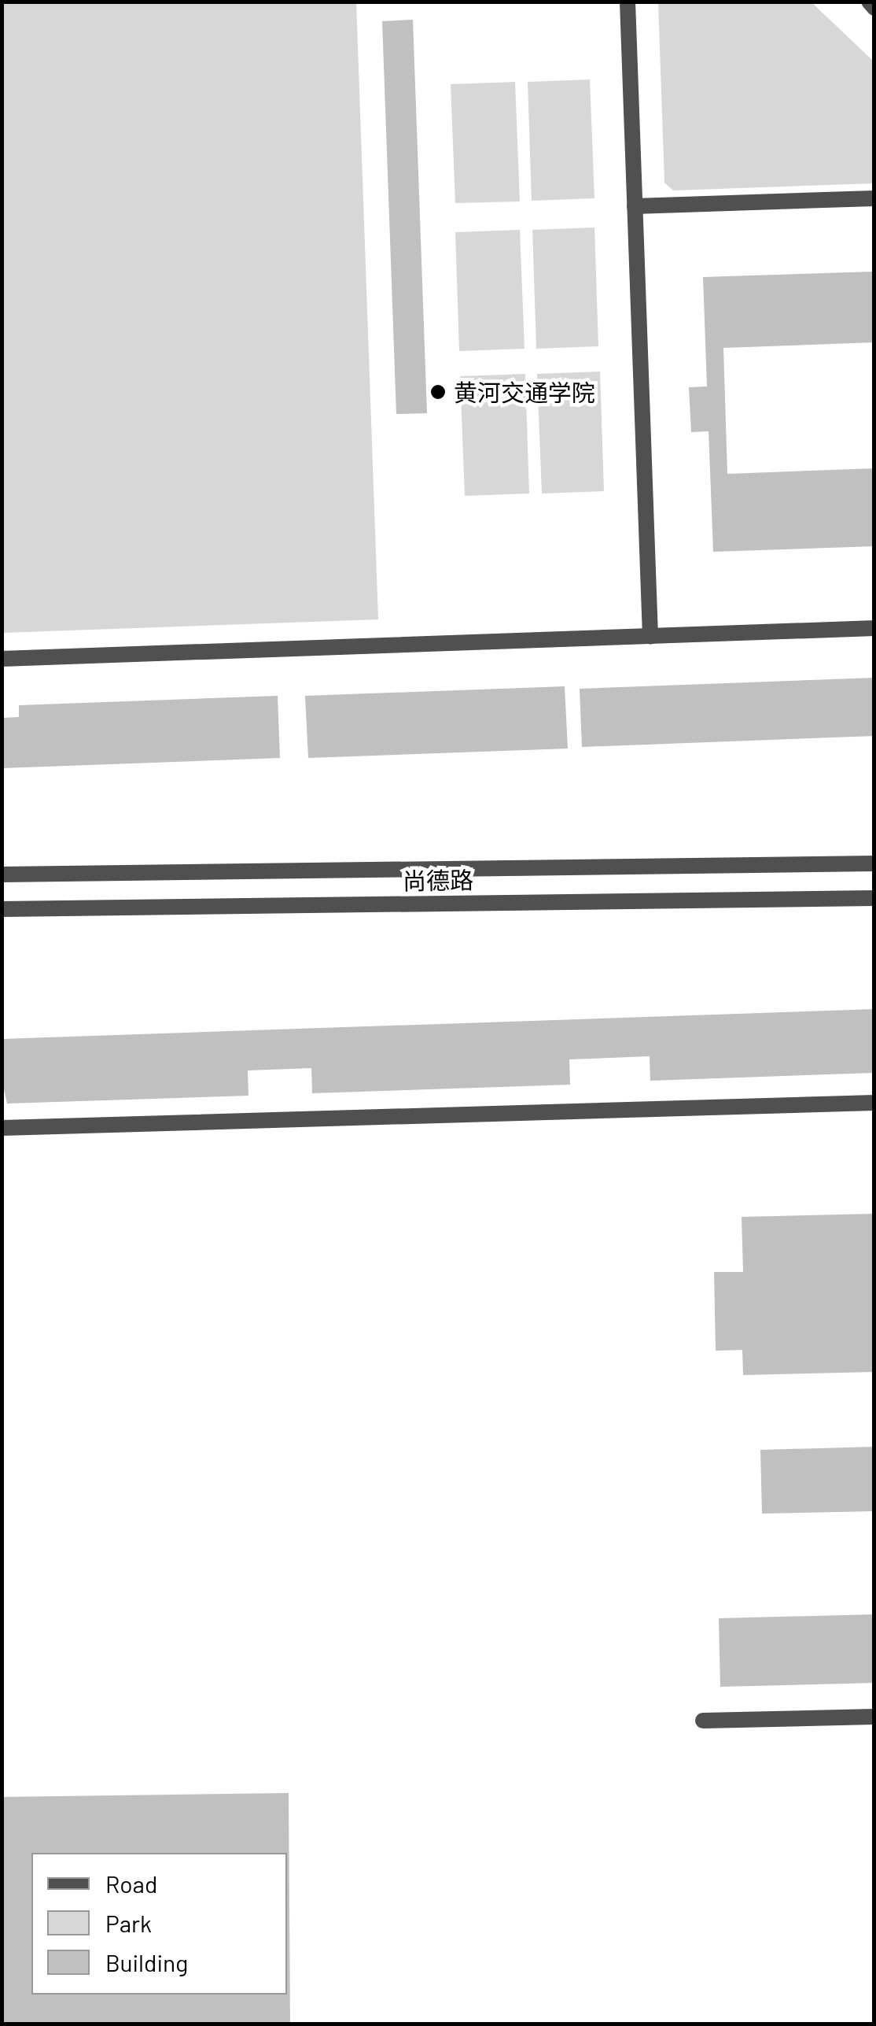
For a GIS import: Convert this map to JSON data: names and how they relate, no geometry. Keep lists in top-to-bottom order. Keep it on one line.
{"streets":{"street":["尚德路"]},"places":["黄河交通学院"],"legend":["Road","Park","Building"]}
